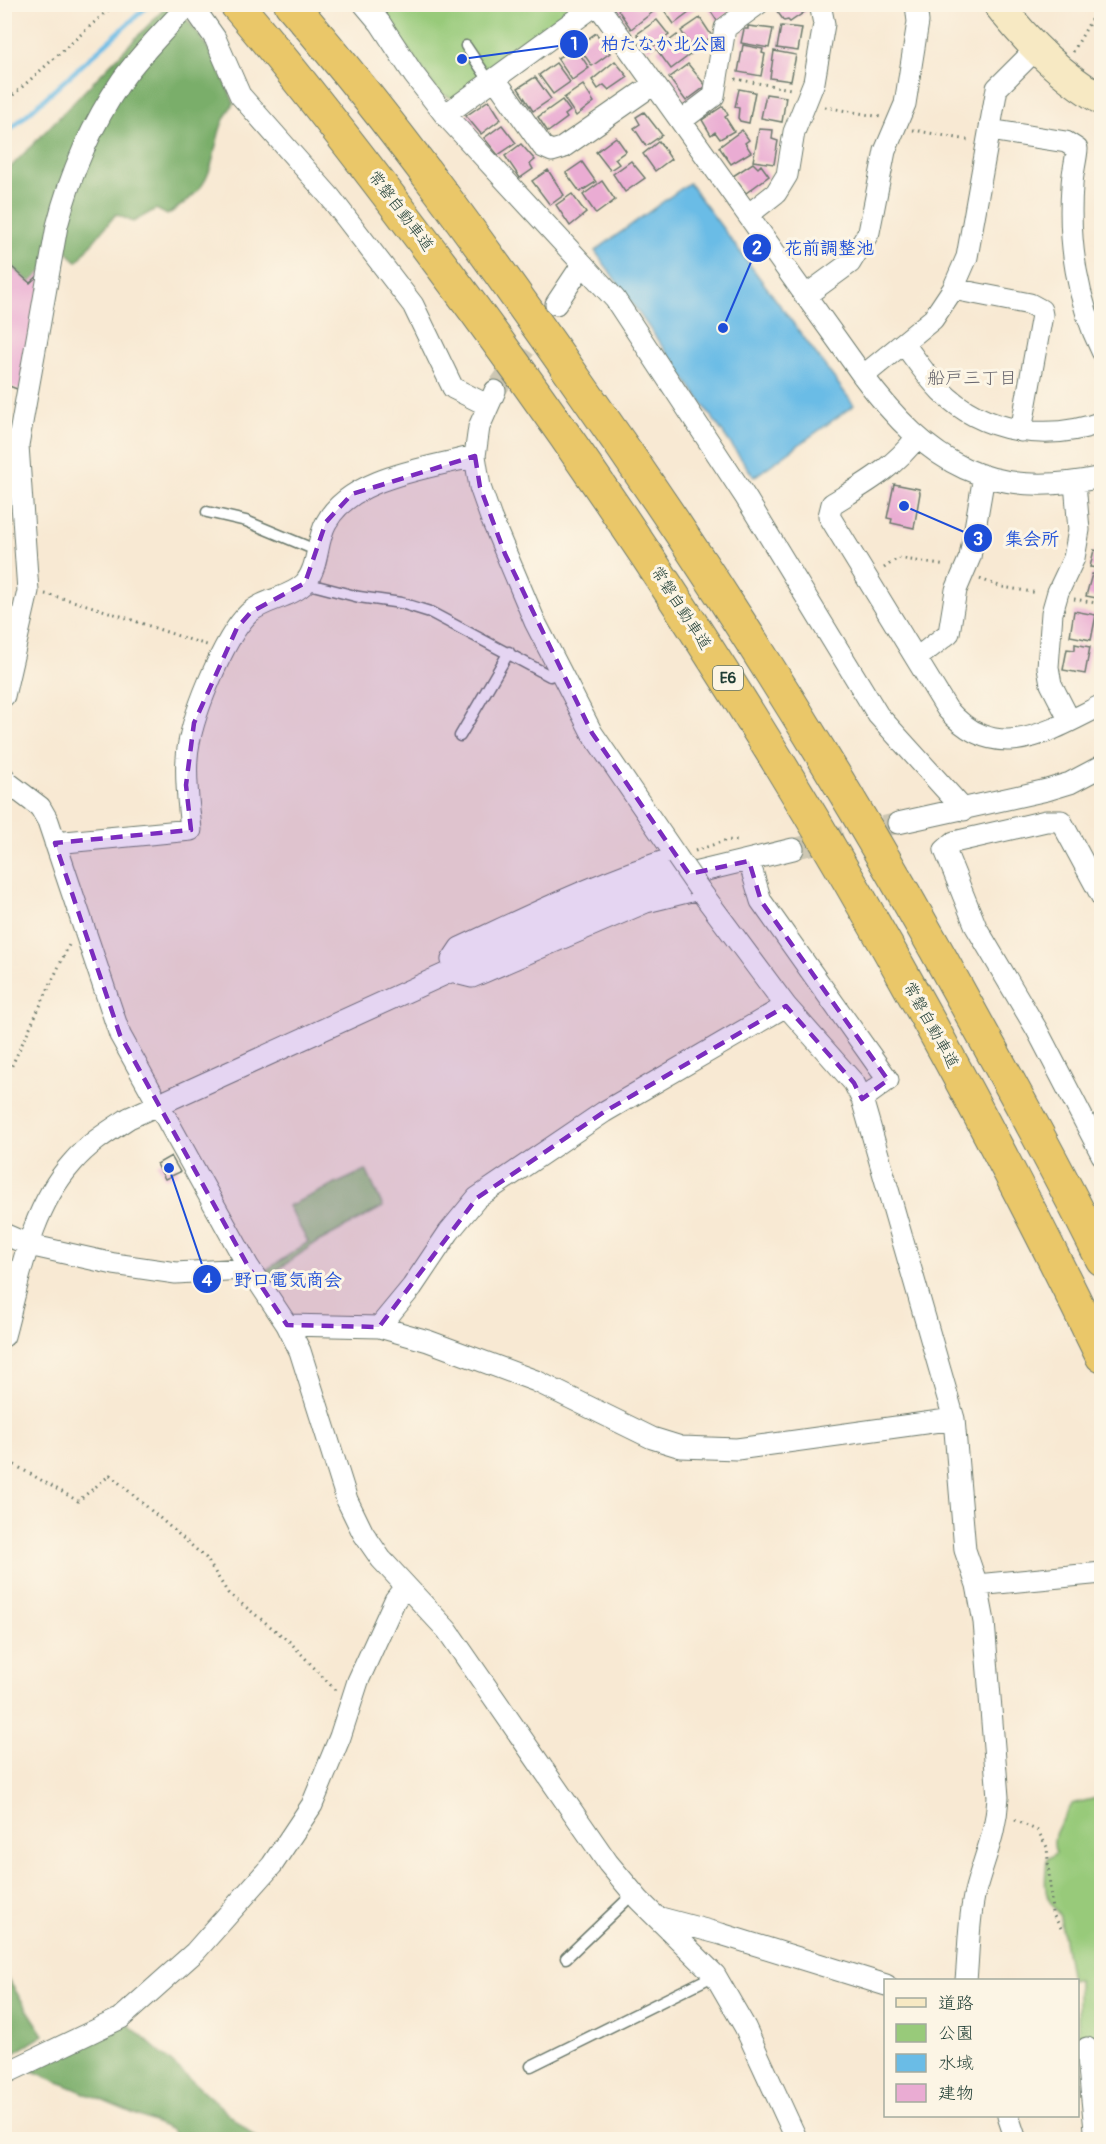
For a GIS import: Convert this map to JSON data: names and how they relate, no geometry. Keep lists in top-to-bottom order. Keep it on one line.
{"streets":{"highway":["常磐自動車道","E6"]},"districts":["船戸三丁目"],"places":["柏たなか北公園","花前調整池","集会所","野口電気商会"],"legend":["道路","公園","水域","建物"]}
